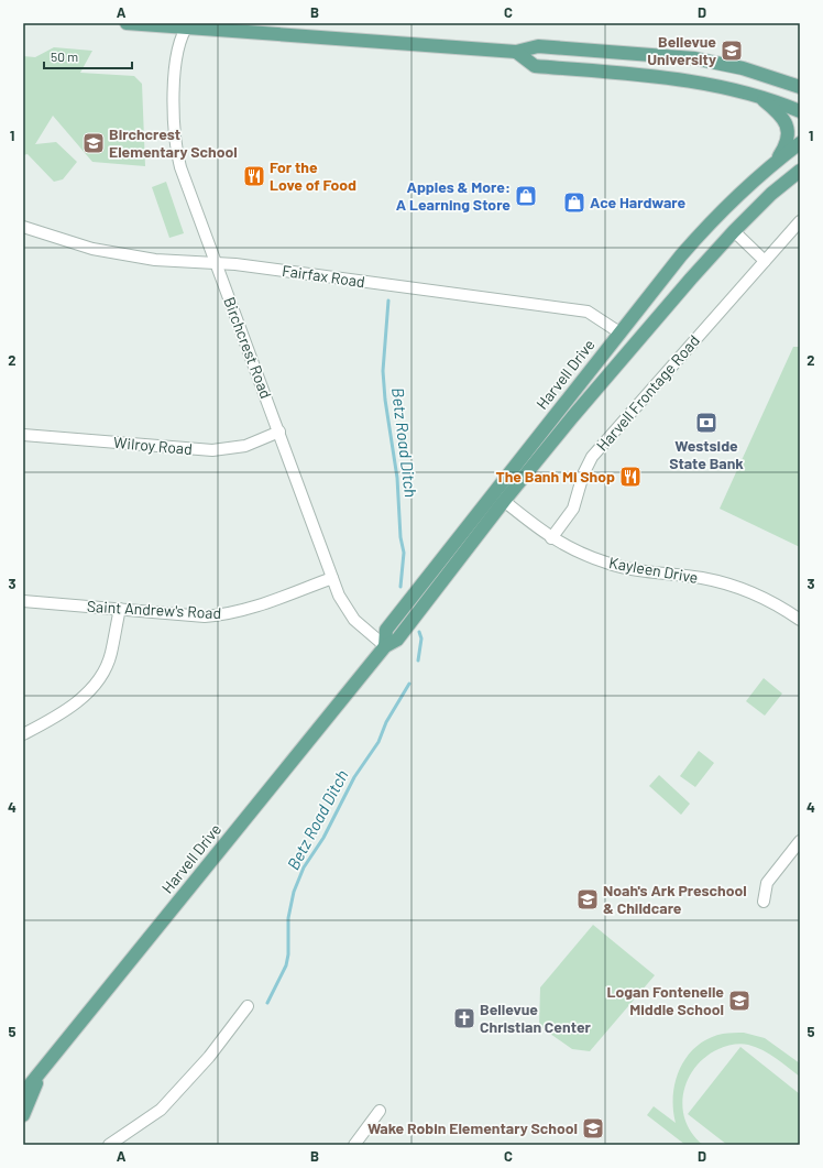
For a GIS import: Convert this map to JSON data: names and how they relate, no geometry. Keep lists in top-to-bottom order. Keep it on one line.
{"streets":{"main road":["Harvell Drive"],"street":["Fairfax Road","Birchcrest Road","Harvell Frontage Road","Wilroy Road","Kayleen Drive","Saint Andrew's Road"]},"crossings":[["Fairfax Road","Birchcrest Road"],["Fairfax Road","Harvell Drive"],["Birchcrest Road","Harvell Drive"],["Birchcrest Road","Wilroy Road"],["Birchcrest Road","Saint Andrew's Road"],["Harvell Drive","Kayleen Drive"],["Harvell Frontage Road","Kayleen Drive"]],"water":["Betz Road Ditch"],"places":{"school or university":["Bellevue University","Birchcrest Elementary School","Noah's Ark Preschool & Childcare","Logan Fontenelle Middle School","Wake Robin Elementary School"],"restaurant":["For the Love of Food","The Banh Mi Shop"],"shop":["Apples & More: A Learning Store","Ace Hardware"],"bank":["Westside State Bank"],"church":["Bellevue Christian Center"]},"scale_bar":"50 m","grid":{"columns":["A","B","C","D"],"rows":["1","2","3","4","5"]}}
